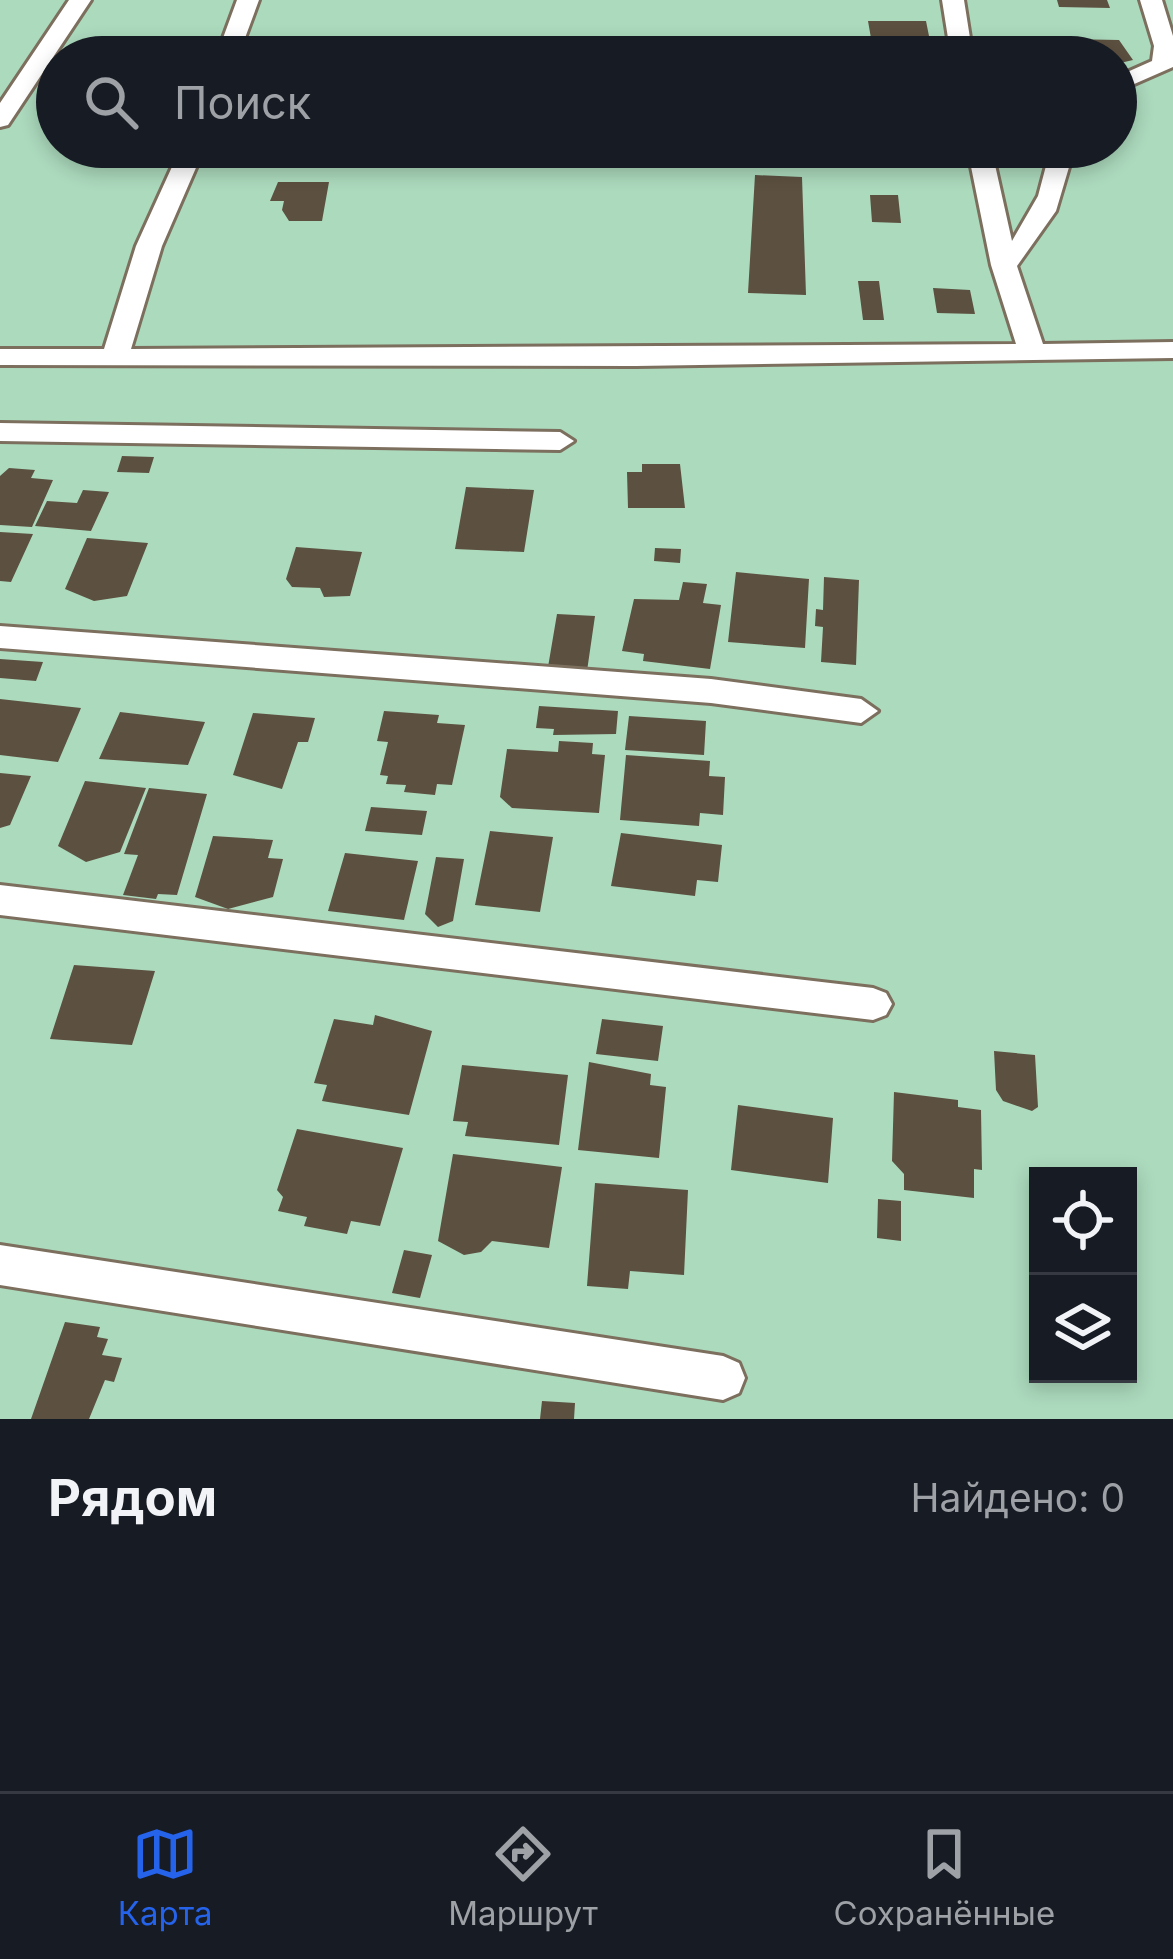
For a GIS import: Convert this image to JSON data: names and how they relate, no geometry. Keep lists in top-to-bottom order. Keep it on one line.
{"page":{"search":"Поиск","heading":["Рядом","Найдено: 0"],"nav":["Карта","Маршрут","Сохранённые"]}}
